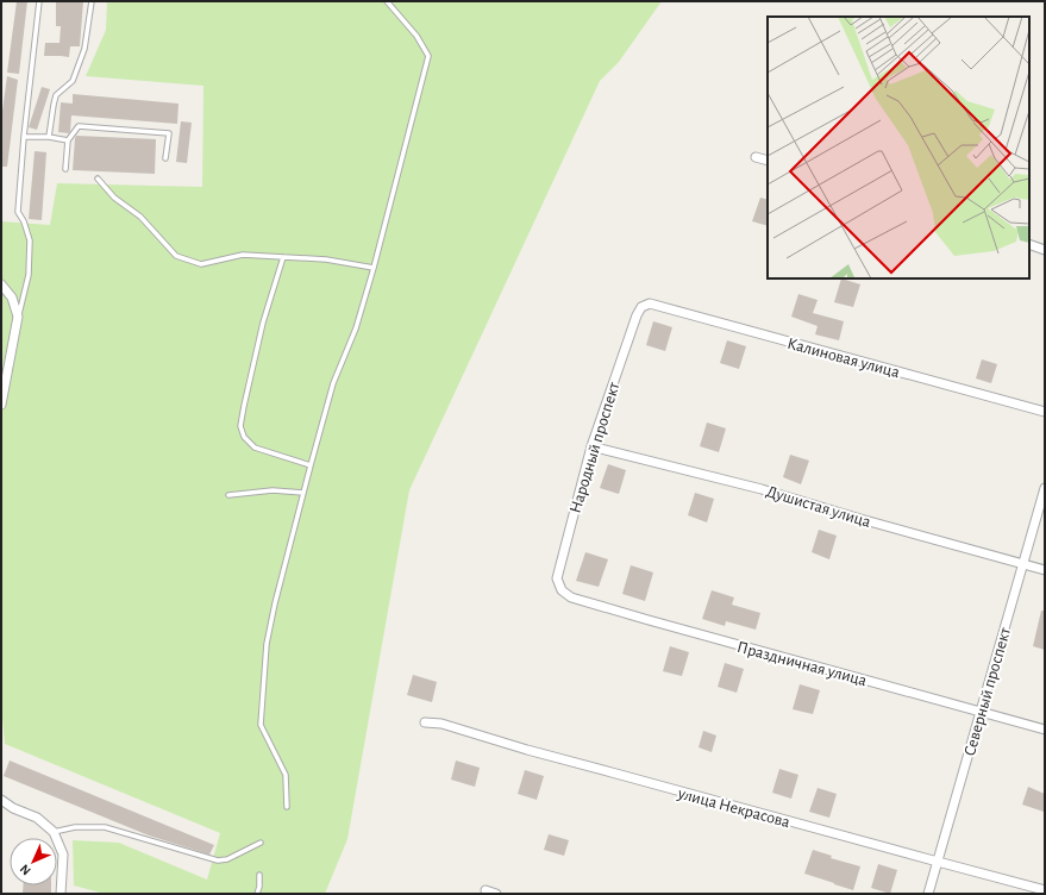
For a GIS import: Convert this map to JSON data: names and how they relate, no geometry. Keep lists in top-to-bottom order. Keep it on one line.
{"streets":{"street":["Калиновая улица","Народный проспект","Душистая улица","Праздничная улица","Северный проспект","улица Некрасова"]},"crossings":[["Калиновая улица","Народный проспект"],["Народный проспект","Душистая улица"],["Народный проспект","Праздничная улица"],["Душистая улица","Северный проспект"],["Праздничная улица","Северный проспект"],["Северный проспект","улица Некрасова"]],"north":"bottom left"}
